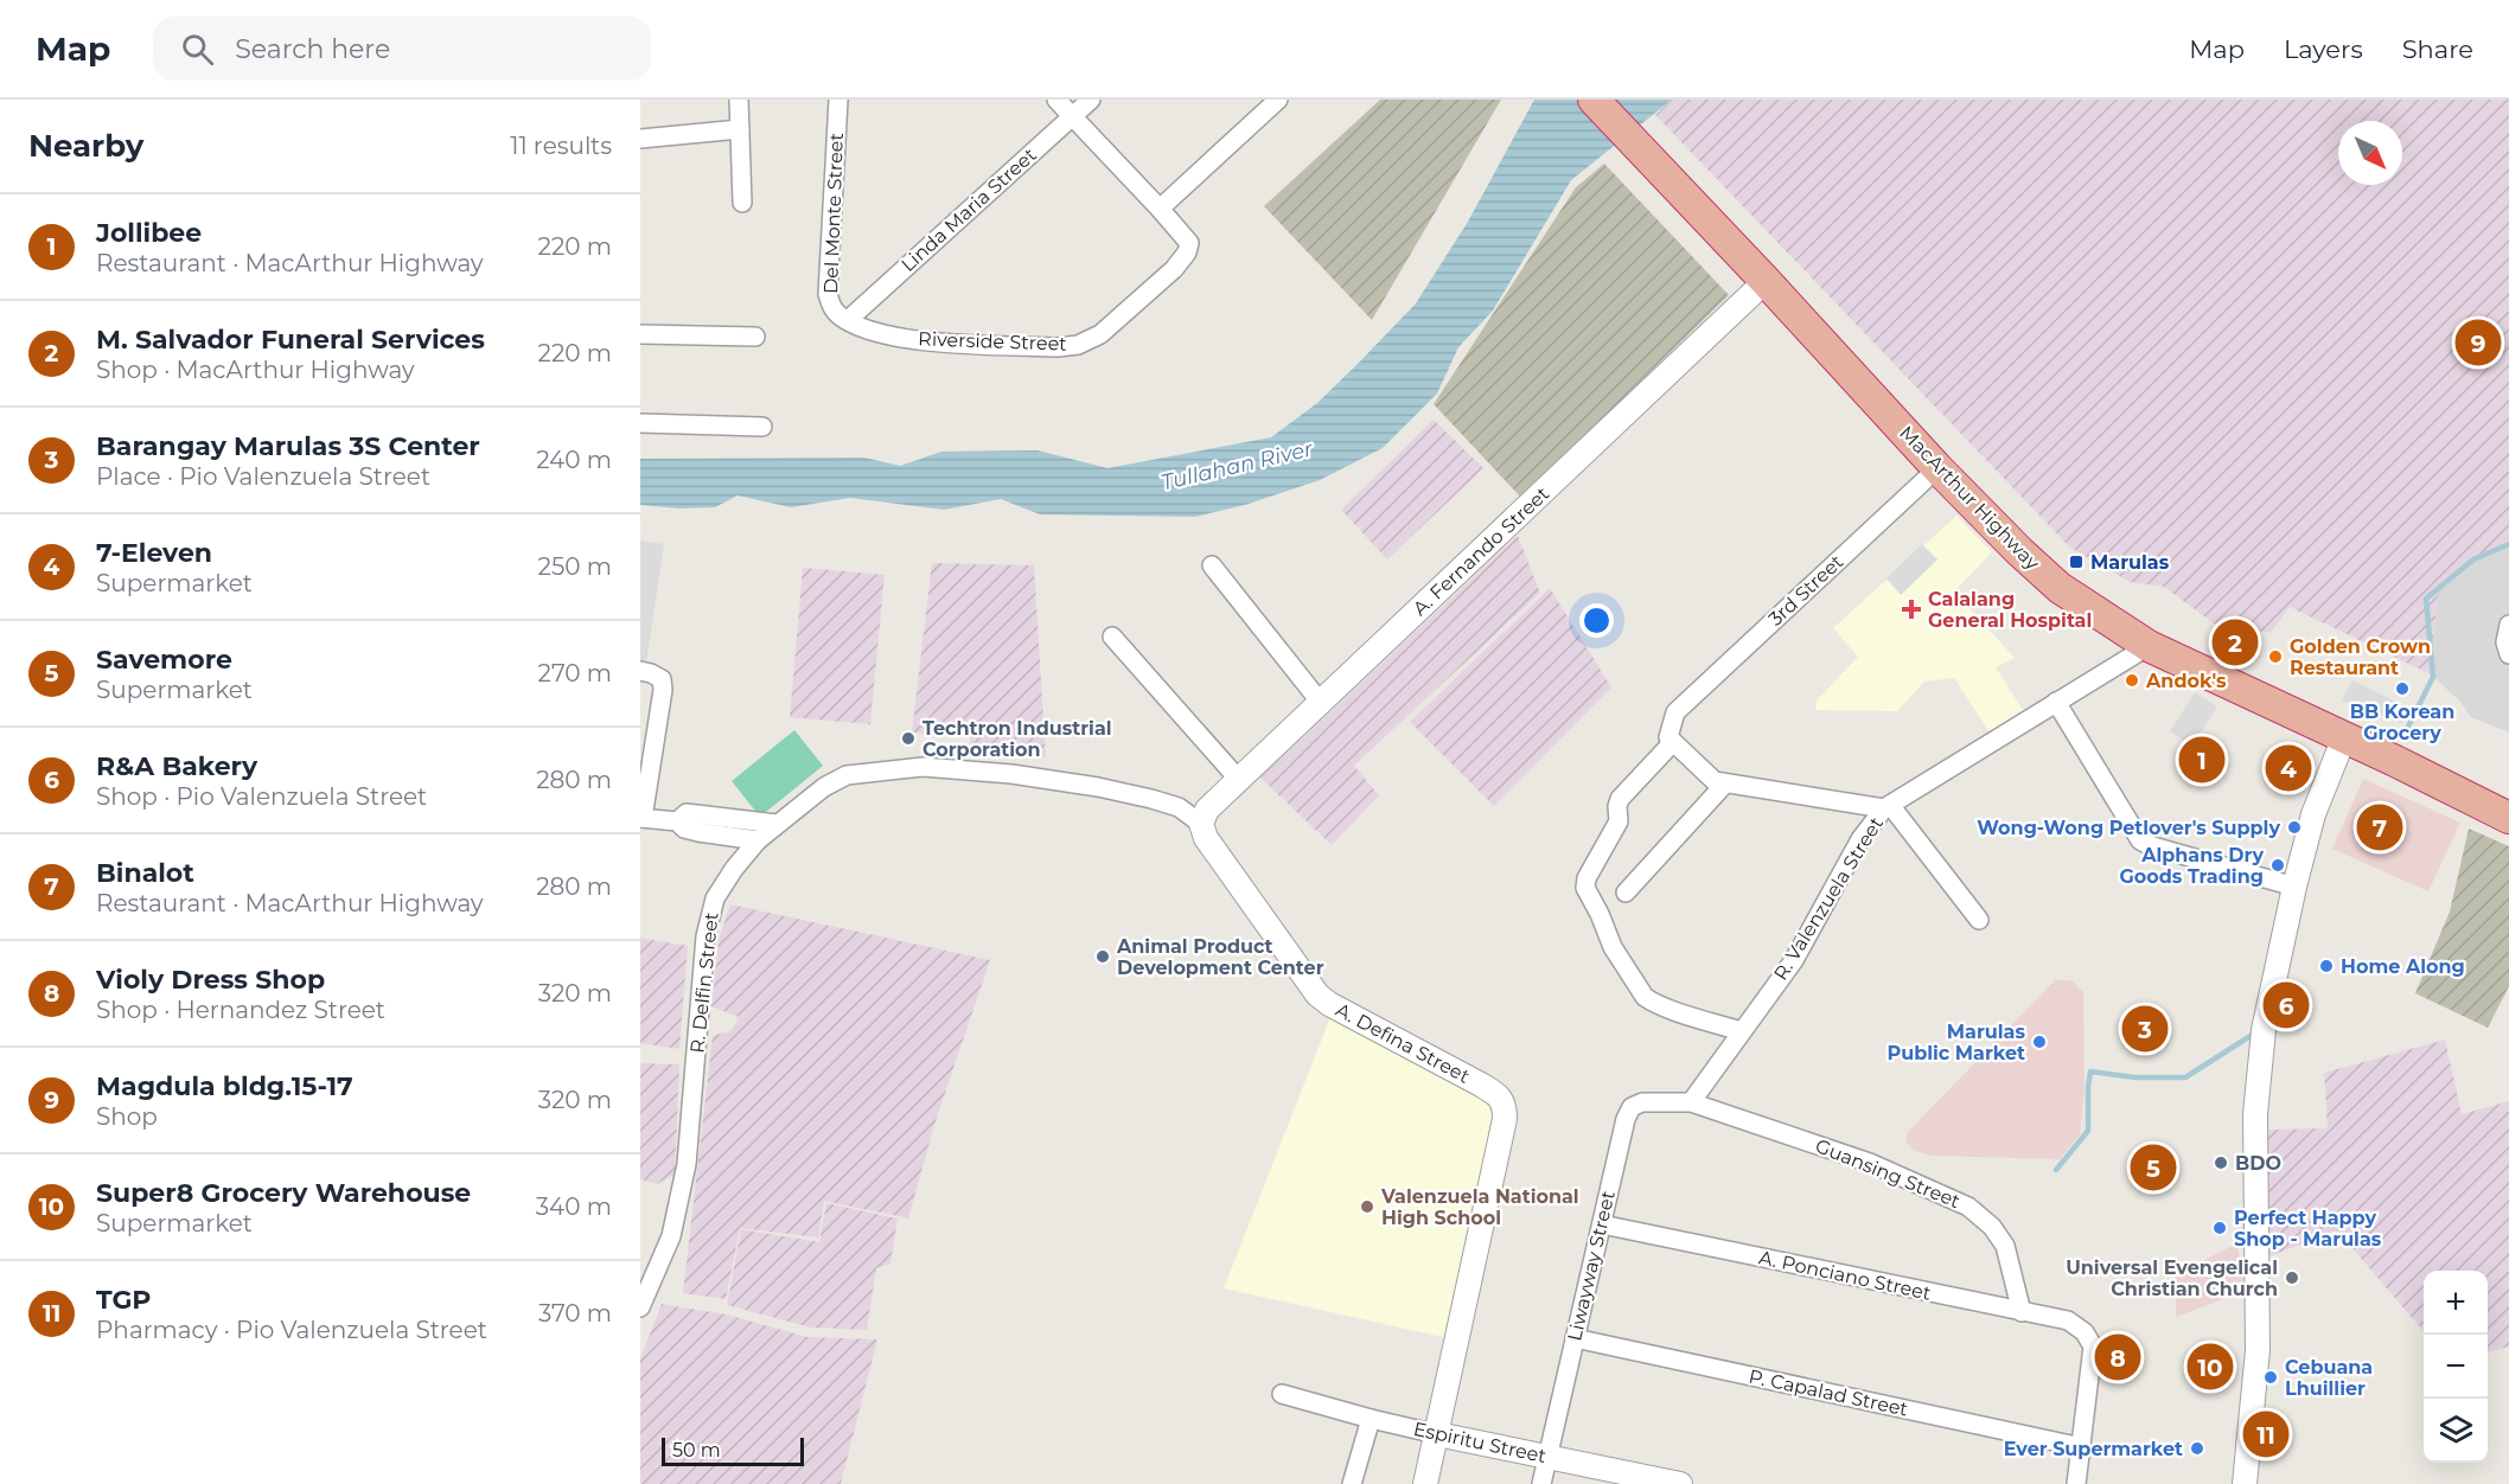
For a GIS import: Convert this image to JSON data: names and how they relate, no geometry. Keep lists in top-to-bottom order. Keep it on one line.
{"streets":{"highway":["MacArthur Highway"],"street":["Linda Maria Street","Del Monte Street","Riverside Street","A. Fernando Street","3rd Street","R. Valenzuela Street","R. Delfin Street","A. Defina Street","Guansing Street","Liwayway Street","A. Ponciano Street","P. Capalad Street","Espiritu Street"]},"crossings":[["Linda Maria Street","Del Monte Street"],["Linda Maria Street","Riverside Street"],["Del Monte Street","Riverside Street"],["MacArthur Highway","A. Fernando Street"],["MacArthur Highway","3rd Street"],["MacArthur Highway","R. Valenzuela Street"],["A. Fernando Street","R. Delfin Street"],["A. Fernando Street","A. Defina Street"],["R. Valenzuela Street","Guansing Street"],["R. Valenzuela Street","Liwayway Street"],["R. Delfin Street","A. Defina Street"],["A. Defina Street","Espiritu Street"],["Guansing Street","Liwayway Street"],["Guansing Street","A. Ponciano Street"],["Liwayway Street","A. Ponciano Street"],["Liwayway Street","P. Capalad Street"],["Liwayway Street","Espiritu Street"],["A. Ponciano Street","P. Capalad Street"]],"water":["Tullahan River"],"places":{"transit":["Marulas"],"health":["Calalang General Hospital"],"other":["Golden Crown Restaurant","Andok's","BB Korean Grocery","Techtron Industrial Corporation","Wong-Wong Petlover's Supply","Alphans Dry Goods Trading","Animal Product Development Center","Home Along","Marulas Public Market","BDO","Valenzuela National High School","Perfect Happy Shop - Marulas","Universal Evengelical Christian Church","Cebuana Lhuillier","Ever Supermarket"]},"scale_bar":"50 m","north":"bottom right","page":{"header":"Map","search":"Search here","nav":["Map","Layers","Share"],"heading":["Nearby","11 results"],"list":[{"mark":"1","name":"Jollibee","note":"Restaurant · MacArthur Highway","value":"220 m"},{"mark":"2","name":"M. Salvador Funeral Services","note":"Shop · MacArthur Highway","value":"220 m"},{"mark":"3","name":"Barangay Marulas 3S Center","note":"Place · Pio Valenzuela Street","value":"240 m"},{"mark":"4","name":"7-Eleven","note":"Supermarket","value":"250 m"},{"mark":"5","name":"Savemore","note":"Supermarket","value":"270 m"},{"mark":"6","name":"R&A Bakery","note":"Shop · Pio Valenzuela Street","value":"280 m"},{"mark":"7","name":"Binalot","note":"Restaurant · MacArthur Highway","value":"280 m"},{"mark":"8","name":"Violy Dress Shop","note":"Shop · Hernandez Street","value":"320 m"},{"mark":"9","name":"Magdula bldg.15-17","note":"Shop","value":"320 m"},{"mark":"10","name":"Super8 Grocery Warehouse","note":"Supermarket","value":"340 m"},{"mark":"11","name":"TGP","note":"Pharmacy · Pio Valenzuela Street","value":"370 m"}],"pins":["9","2","1","4","7","6","3","5","8","10","11"],"map_buttons":["+","−"],"scale":"50 m"}}
